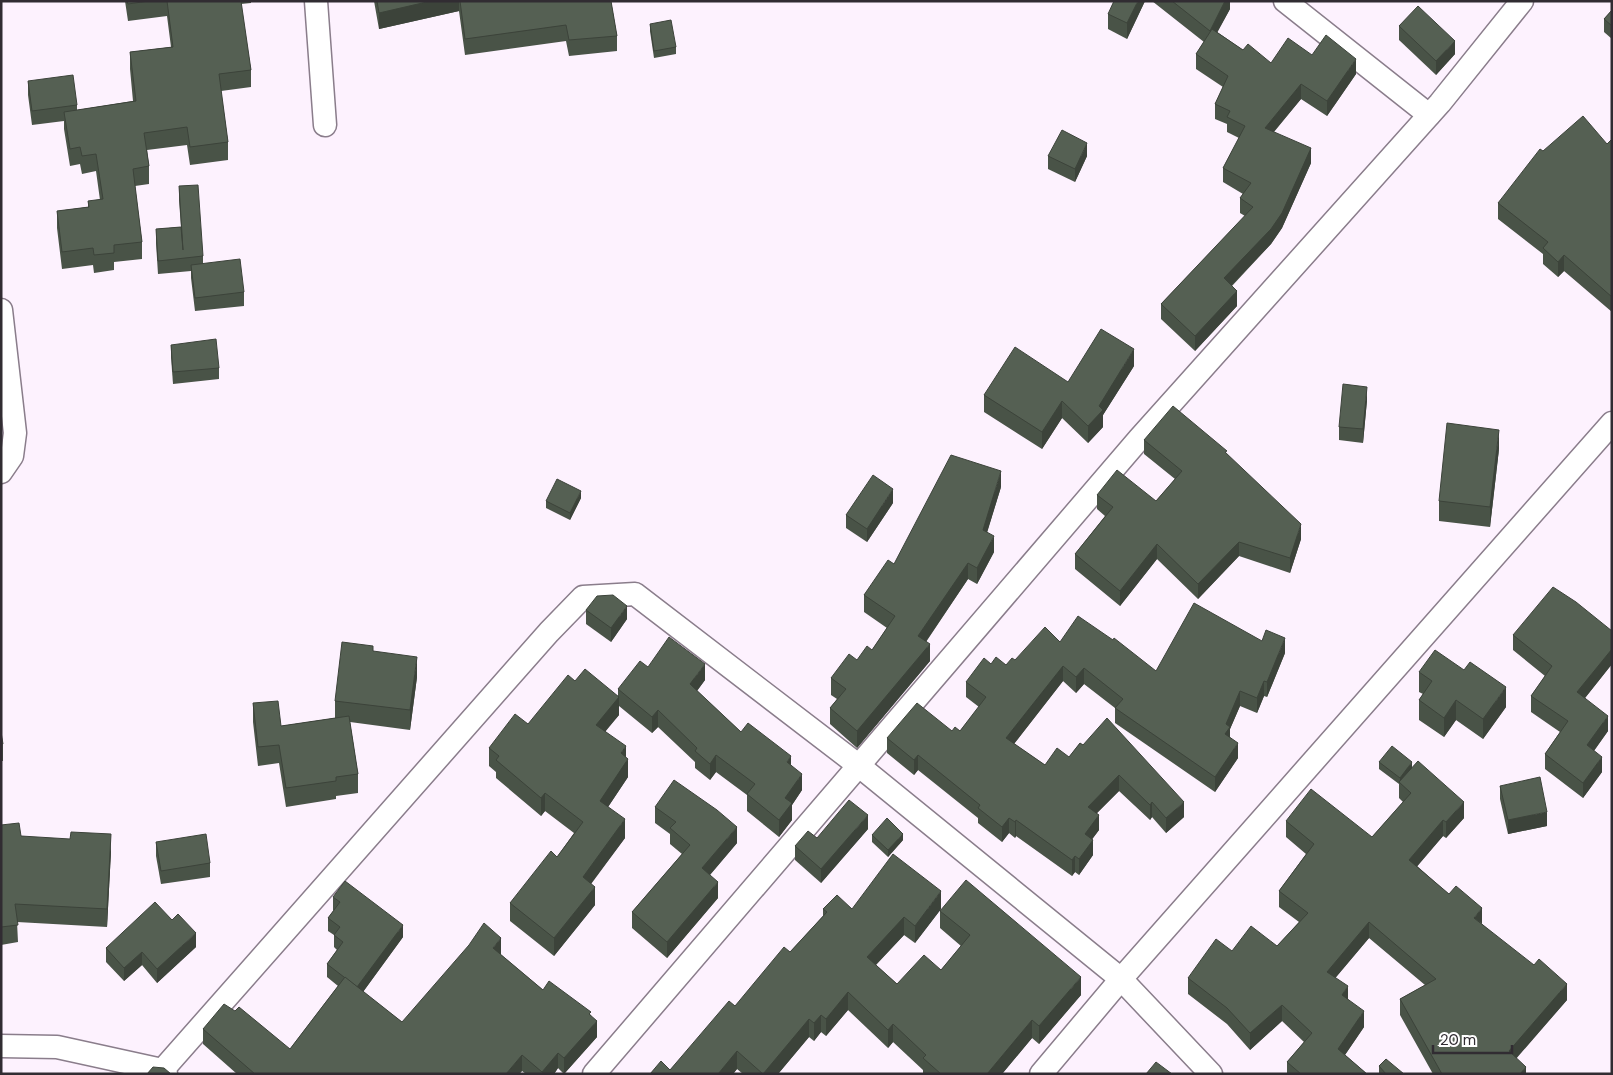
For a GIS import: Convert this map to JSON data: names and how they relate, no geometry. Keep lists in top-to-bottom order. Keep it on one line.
{"scale_bar":"20 m"}
